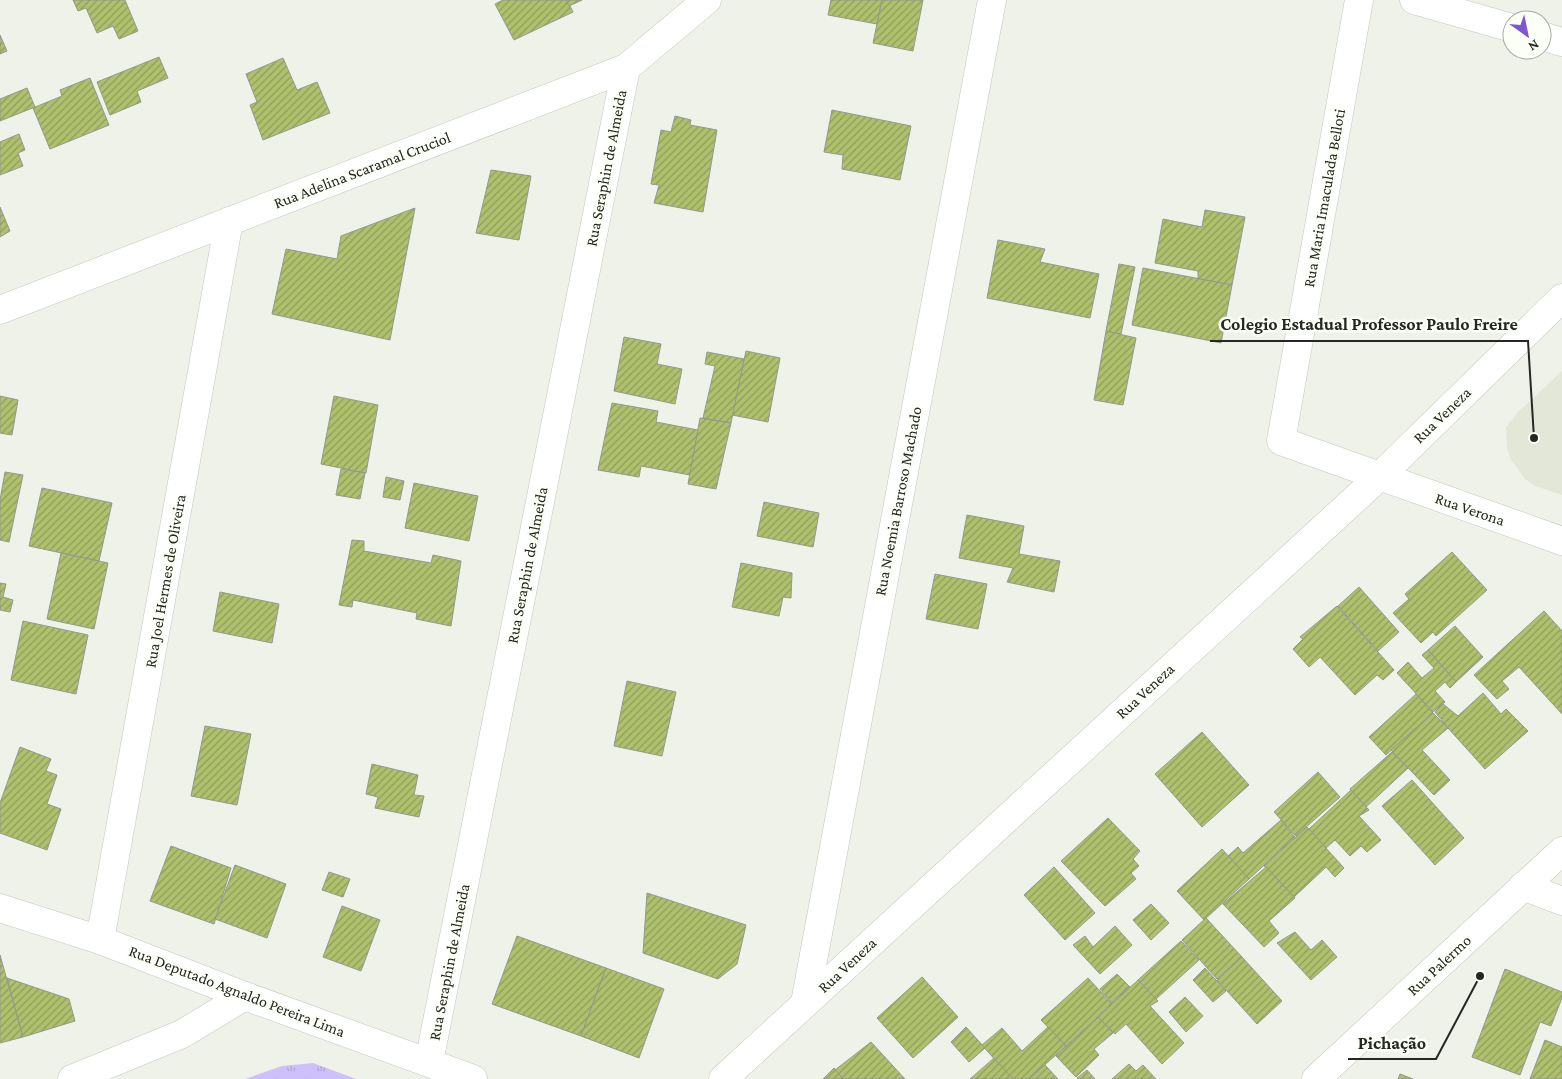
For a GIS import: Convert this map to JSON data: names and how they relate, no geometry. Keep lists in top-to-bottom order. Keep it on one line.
{"streets":{"street":["Rua Seraphin de Almeida","Rua Adelina Scaramal Cruciol","Rua Maria Imaculada Belloti","Rua Veneza","Rua Noemia Barroso Machado","Rua Verona","Rua Joel Hermes de Oliveira","Rua Palermo","Rua Deputado Agnaldo Pereira Lima"]},"crossings":[["Rua Seraphin de Almeida","Rua Adelina Scaramal Cruciol"],["Rua Seraphin de Almeida","Rua Deputado Agnaldo Pereira Lima"],["Rua Adelina Scaramal Cruciol","Rua Joel Hermes de Oliveira"],["Rua Maria Imaculada Belloti","Rua Veneza"],["Rua Maria Imaculada Belloti","Rua Verona"],["Rua Veneza","Rua Noemia Barroso Machado"],["Rua Veneza","Rua Verona"],["Rua Joel Hermes de Oliveira","Rua Deputado Agnaldo Pereira Lima"]],"places":["Colegio Estadual Professor Paulo Freire","Pichação"],"north":"bottom right"}
